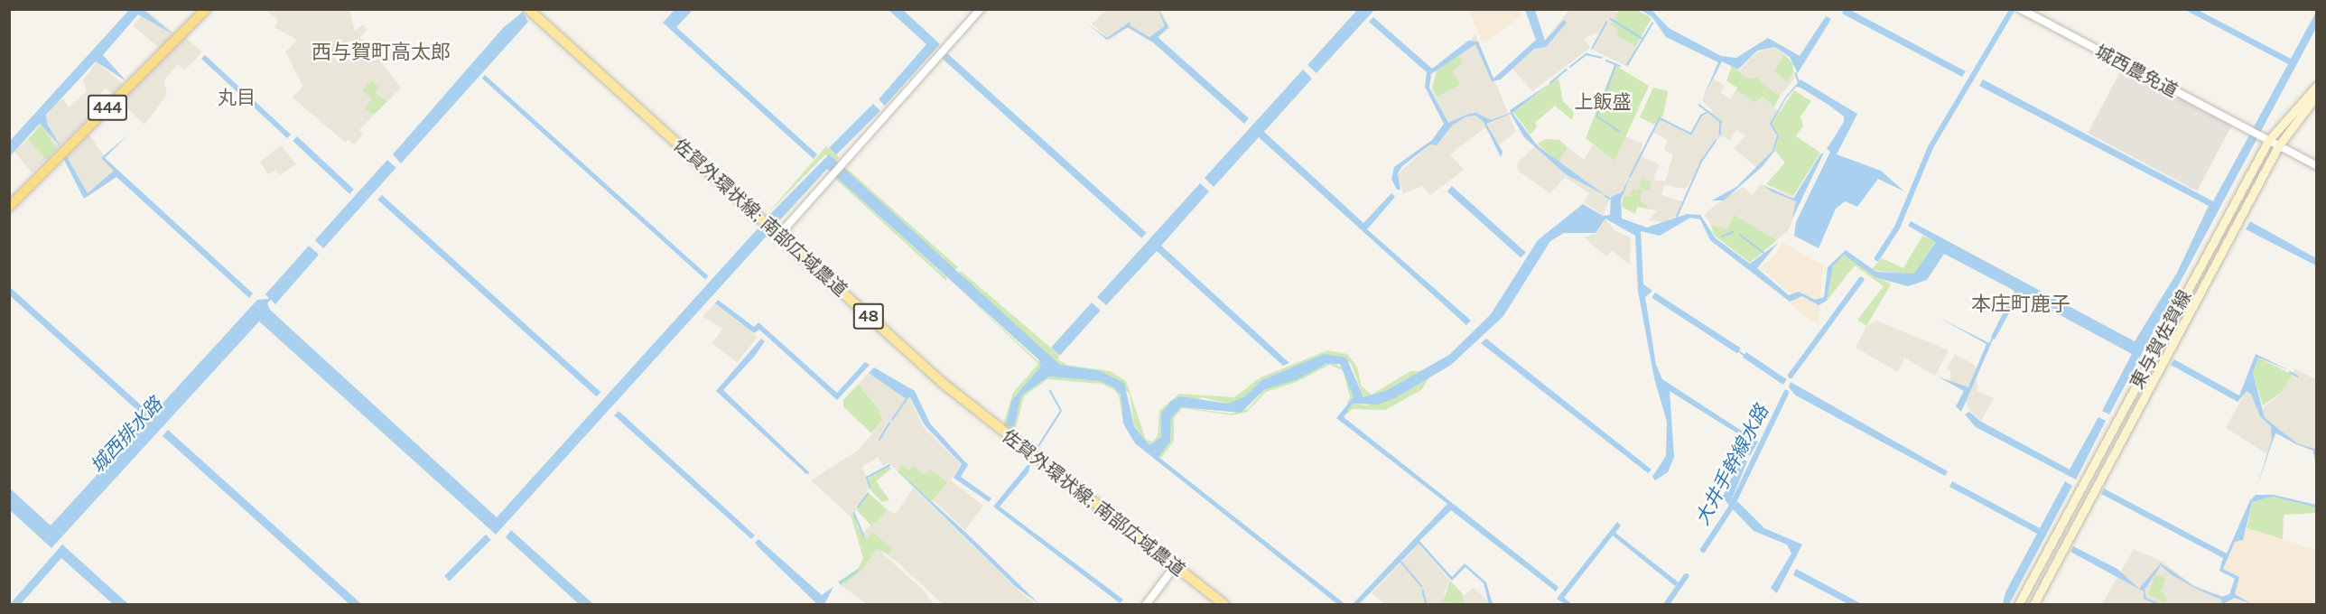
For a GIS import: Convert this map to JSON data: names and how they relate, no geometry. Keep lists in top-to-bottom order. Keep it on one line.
{"streets":{"highway":["444"],"main road":["佐賀外環状線; 南部広域農道","48","東与賀佐賀線"],"street":["城西農免道"]},"crossings":[["城西農免道","東与賀佐賀線"]],"districts":["西与賀町高太郎","丸目","上飯盛","本庄町鹿子"],"water":["城西排水路","大井手幹線水路"]}
